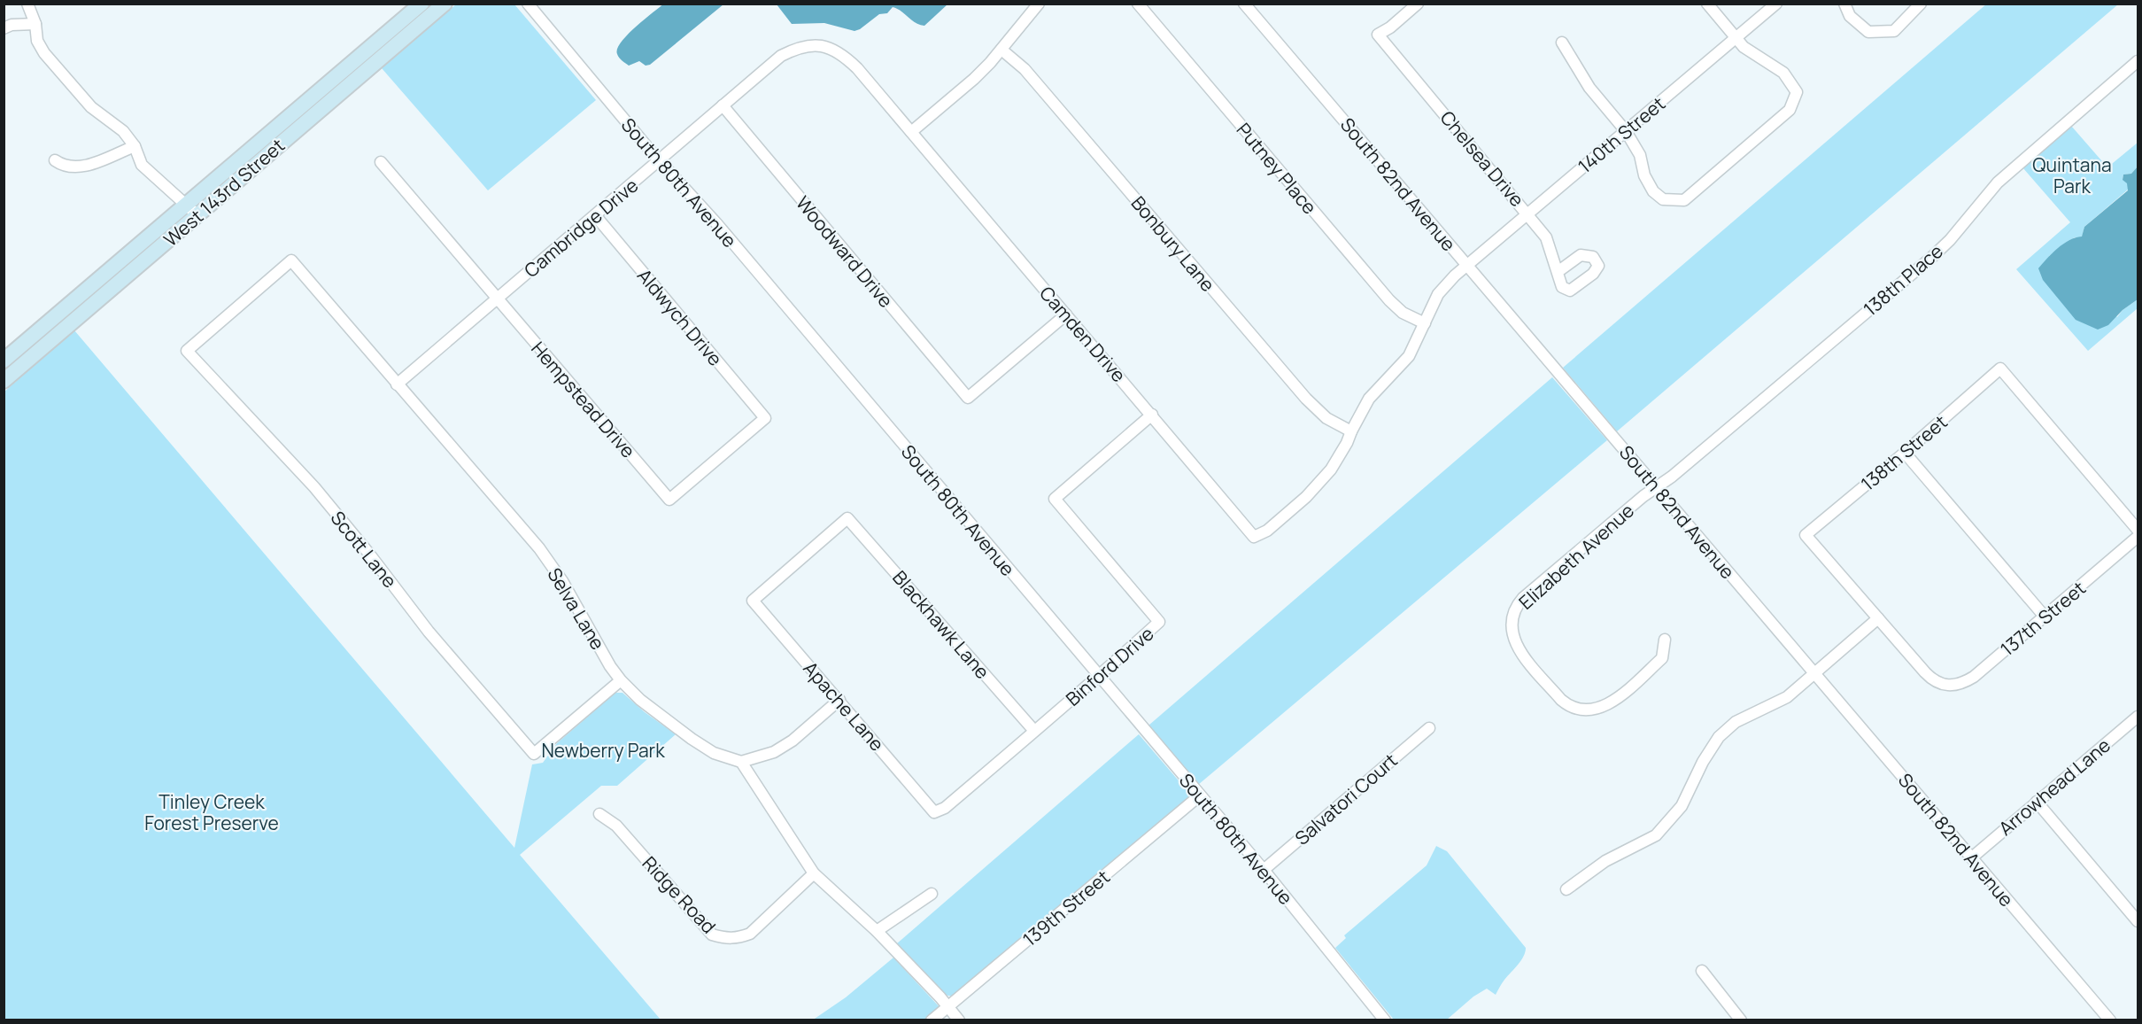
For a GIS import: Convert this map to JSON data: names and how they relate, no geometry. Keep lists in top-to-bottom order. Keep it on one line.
{"streets":{"main road":["West 143rd Street"],"street":["140th Street","Chelsea Drive","Putney Place","South 80th Avenue","South 82nd Avenue","Cambridge Drive","Bonbury Lane","Woodward Drive","138th Place","Aldwych Drive","Camden Drive","Hempstead Drive","138th Street","Scott Lane","Elizabeth Avenue","Selva Lane","137th Street","Blackhawk Lane","Binford Drive","Apache Lane","Arrowhead Lane","Salvatori Court","Ridge Road","139th Street"]},"crossings":[["140th Street","Chelsea Drive"],["140th Street","South 82nd Avenue"],["South 80th Avenue","Cambridge Drive"],["South 80th Avenue","Binford Drive"],["South 80th Avenue","Salvatori Court"],["South 80th Avenue","139th Street"],["South 82nd Avenue","138th Place"],["South 82nd Avenue","Elizabeth Avenue"],["South 82nd Avenue","Arrowhead Lane"],["Cambridge Drive","Woodward Drive"],["Cambridge Drive","Aldwych Drive"],["Cambridge Drive","Camden Drive"],["Cambridge Drive","Hempstead Drive"],["Cambridge Drive","Selva Lane"],["Bonbury Lane","Camden Drive"],["Woodward Drive","Camden Drive"],["138th Place","Elizabeth Avenue"],["Aldwych Drive","Hempstead Drive"],["Camden Drive","Binford Drive"],["138th Street","137th Street"],["Scott Lane","Selva Lane"],["Blackhawk Lane","Binford Drive"],["Blackhawk Lane","Apache Lane"],["Binford Drive","Apache Lane"]],"parks":["Quintana Park","Newberry Park","Tinley Creek Forest Preserve"]}
